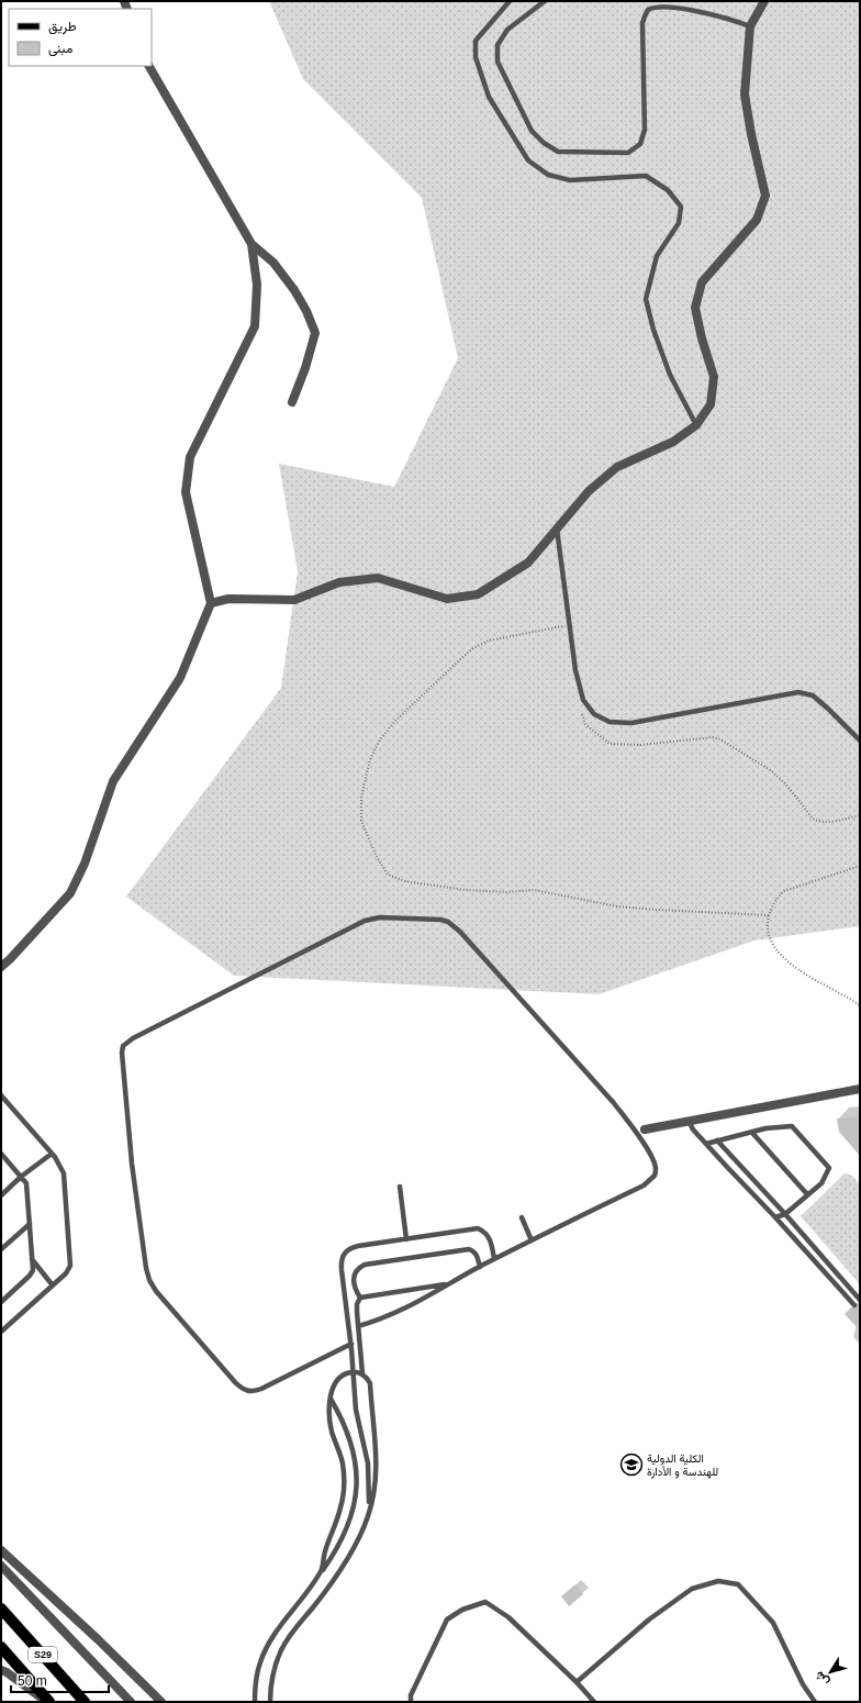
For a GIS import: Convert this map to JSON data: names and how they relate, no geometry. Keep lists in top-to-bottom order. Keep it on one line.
{"streets":{"main road":["S29"]},"places":{"school or university":["الكلية الدولية للهندسة و الأدارة"]},"legend":["طريق","مبنى"],"scale_bar":"50 m","north":"bottom left"}
